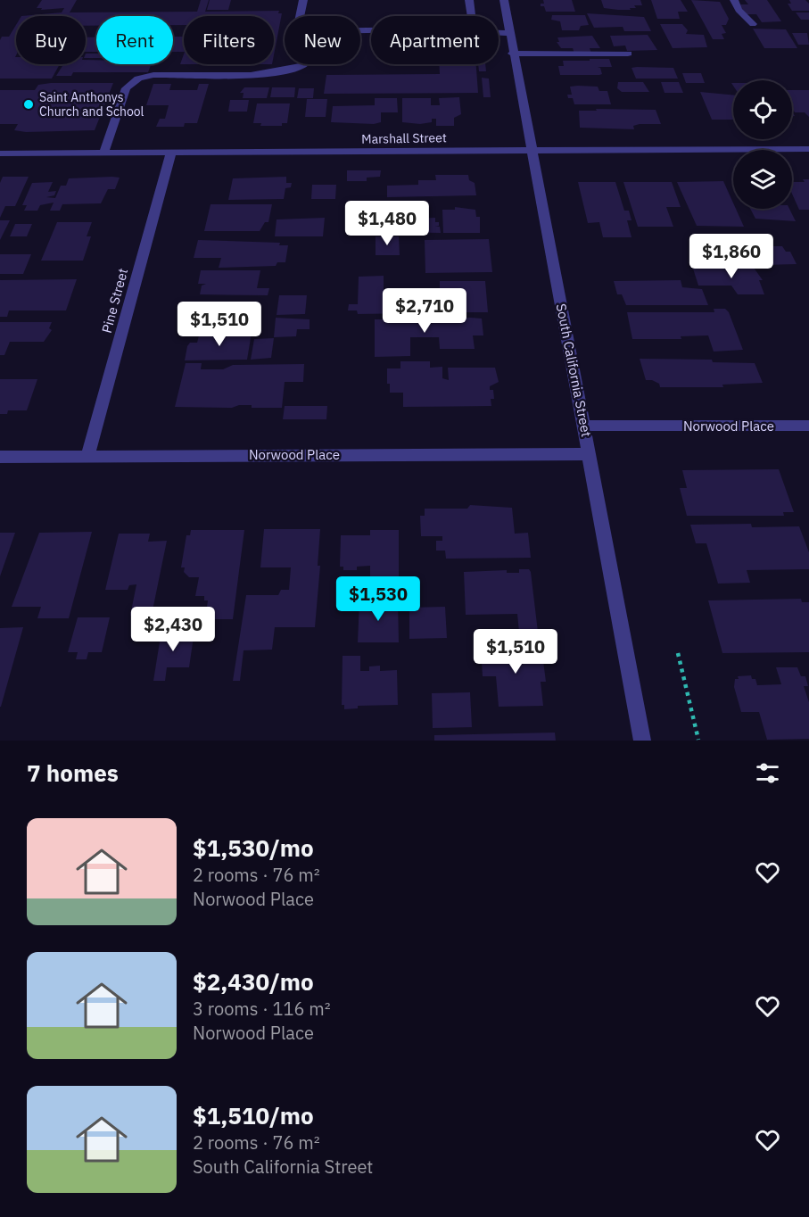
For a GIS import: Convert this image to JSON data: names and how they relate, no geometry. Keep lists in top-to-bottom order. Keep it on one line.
{"streets":{"street":["Marshall Street","Pine Street","South California Street","Norwood Place"]},"crossings":[["Marshall Street","Pine Street"],["Marshall Street","South California Street"],["Pine Street","Norwood Place"],["South California Street","Norwood Place"]],"places":["Saint Anthonys Church and School"],"page":{"chip":["Buy","Rent","Filters","New","Apartment"],"price":["$1,480","$1,860","$2,710","$1,510","$1,530","$2,430","$1,510"],"heading":"7 homes","list":[{"name":"$1,530/mo","note":"2 rooms · 76 m² · Norwood Place"},{"name":"$2,430/mo","note":"3 rooms · 116 m² · Norwood Place"},{"name":"$1,510/mo","note":"2 rooms · 76 m² · South California Street"}]}}
